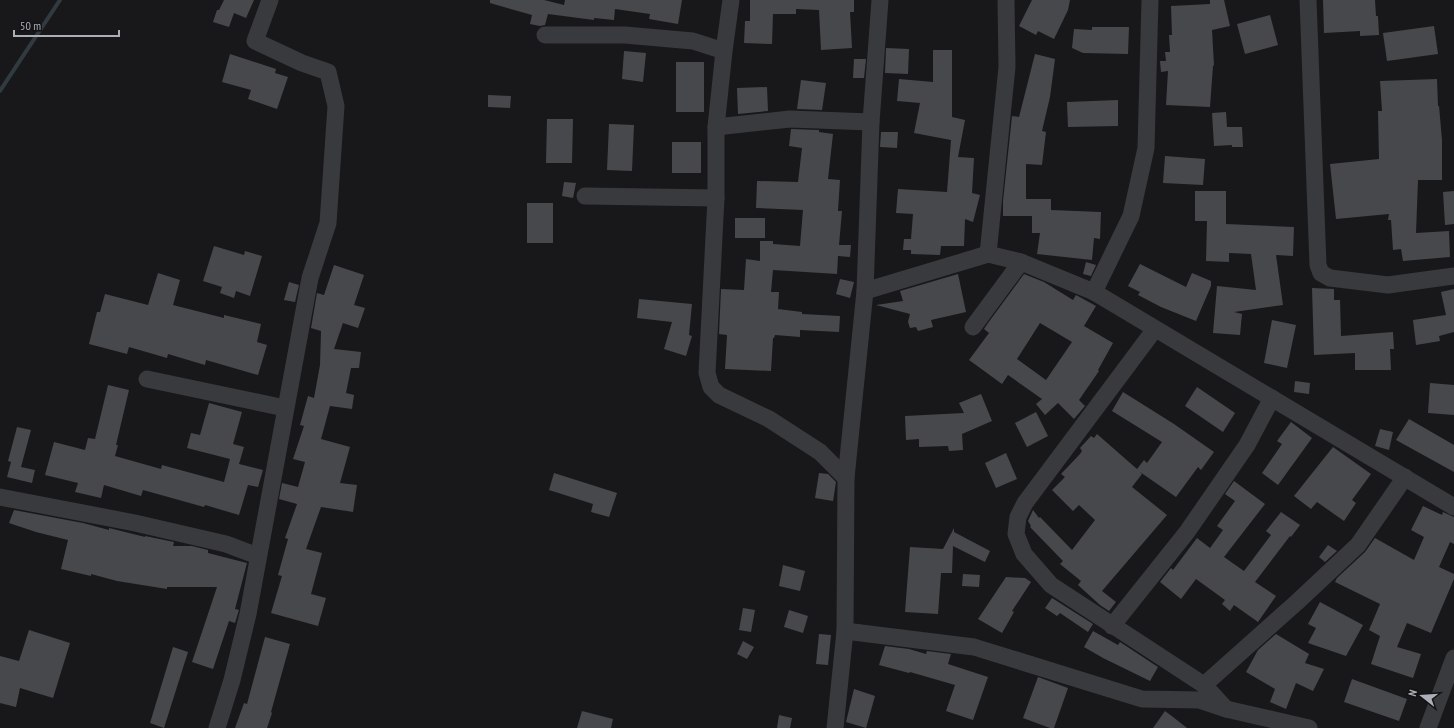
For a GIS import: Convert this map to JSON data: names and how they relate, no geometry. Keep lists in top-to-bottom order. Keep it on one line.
{"scale_bar":"50 m","north":"left"}
